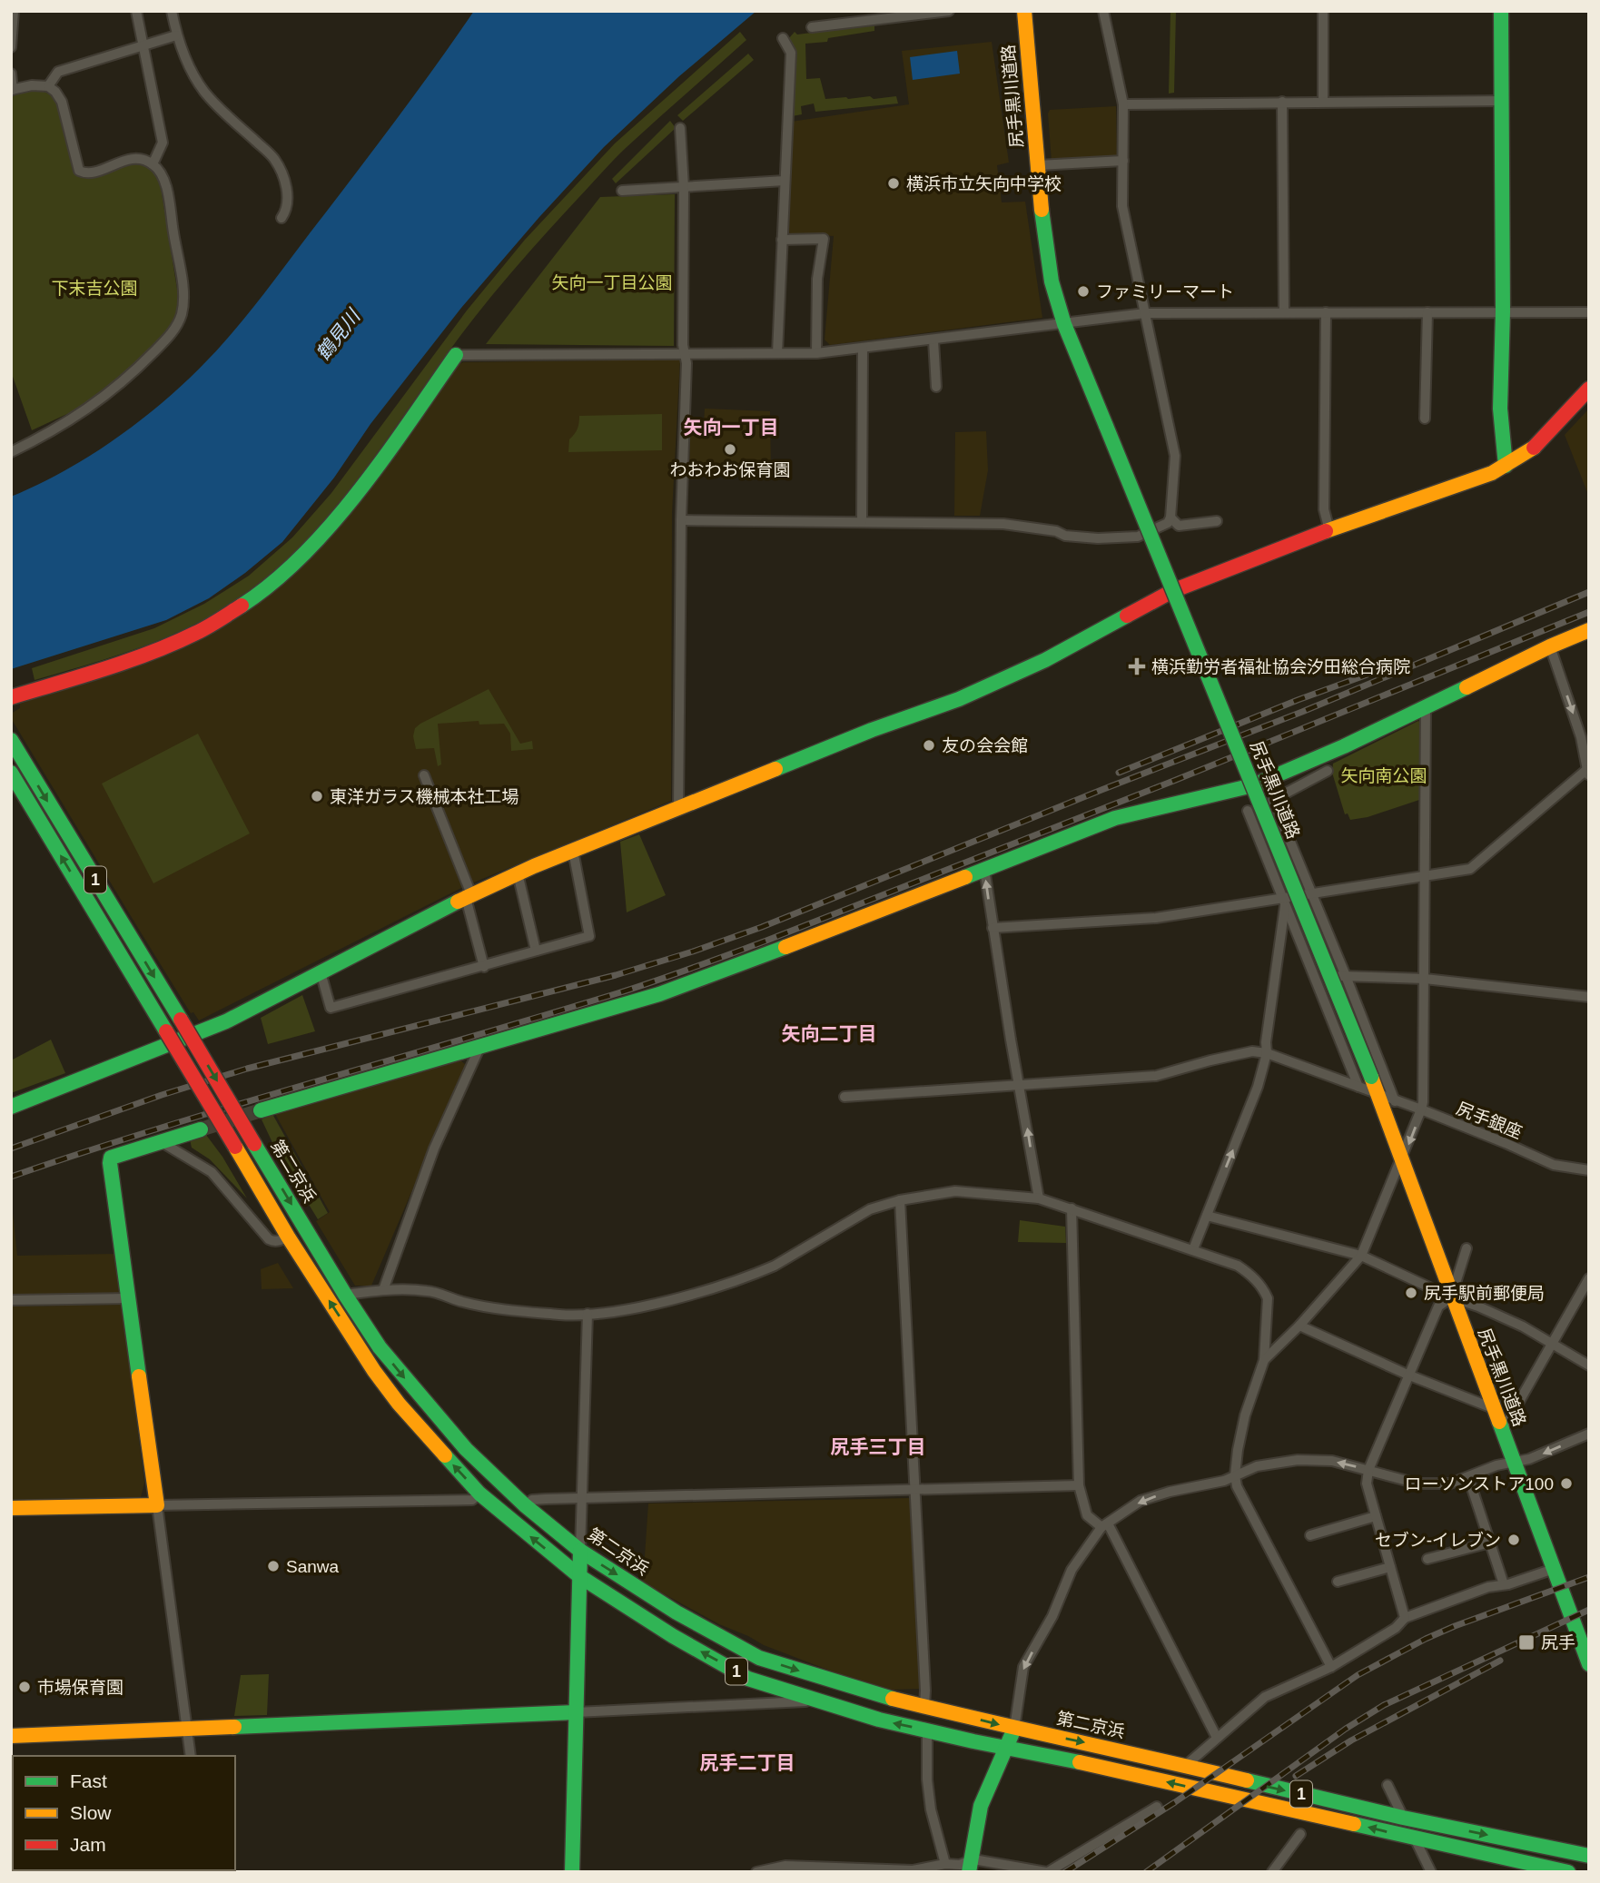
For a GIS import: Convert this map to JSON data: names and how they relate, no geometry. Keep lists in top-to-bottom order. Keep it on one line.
{"streets":{"main road":["尻手黒川道路","1","第二京浜"],"street":["尻手銀座"]},"crossings":[["尻手黒川道路","尻手銀座"]],"districts":["矢向一丁目","矢向二丁目","尻手三丁目","尻手二丁目"],"water":["鶴見川"],"parks":["矢向一丁目公園","下末吉公園","矢向南公園"],"places":{"other":["横浜市立矢向中学校","ファミリーマート","わおわお保育園","友の会会館","東洋ガラス機械本社工場","尻手駅前郵便局","ローソンストア100","セブン-イレブン","Sanwa","市場保育園"],"health":["横浜勤労者福祉協会汐田総合病院"],"transit":["尻手"]},"legend":["Fast","Slow","Jam"]}
